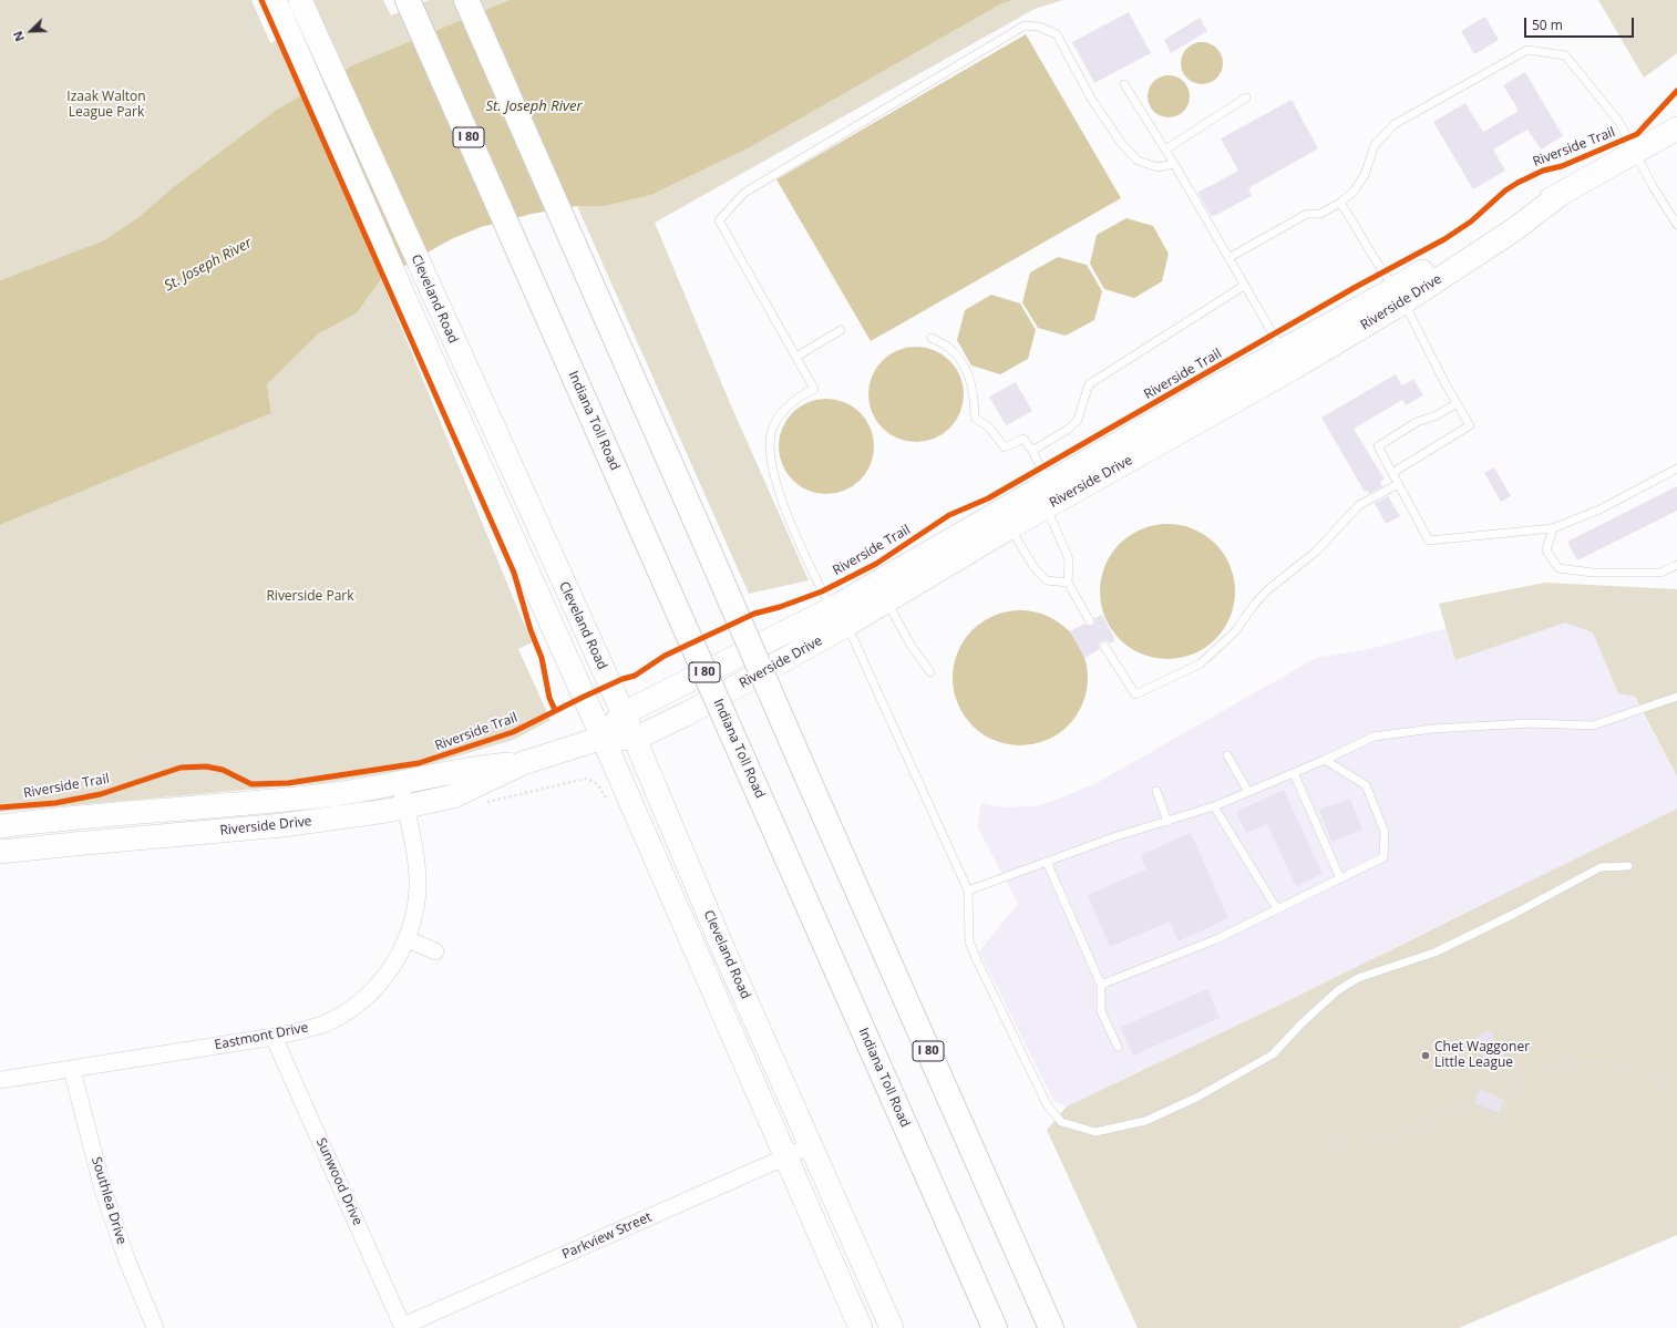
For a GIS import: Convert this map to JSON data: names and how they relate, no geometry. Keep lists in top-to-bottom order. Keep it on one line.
{"streets":{"highway":["I 80","Indiana Toll Road"],"main road":["Cleveland Road","Riverside Drive"],"street":["Eastmont Drive","Sunwood Drive","Southlea Drive","Parkview Street"],"cycle path":["Riverside Trail"]},"crossings":[["Cleveland Road","Riverside Drive"],["Cleveland Road","Parkview Street"],["Riverside Drive","Eastmont Drive"],["Eastmont Drive","Sunwood Drive"],["Eastmont Drive","Southlea Drive"],["Sunwood Drive","Parkview Street"]],"water":["St. Joseph River"],"parks":["Izaak Walton League Park","Riverside Park"],"places":["Chet Waggoner Little League"],"scale_bar":"50 m","north":"bottom left"}
